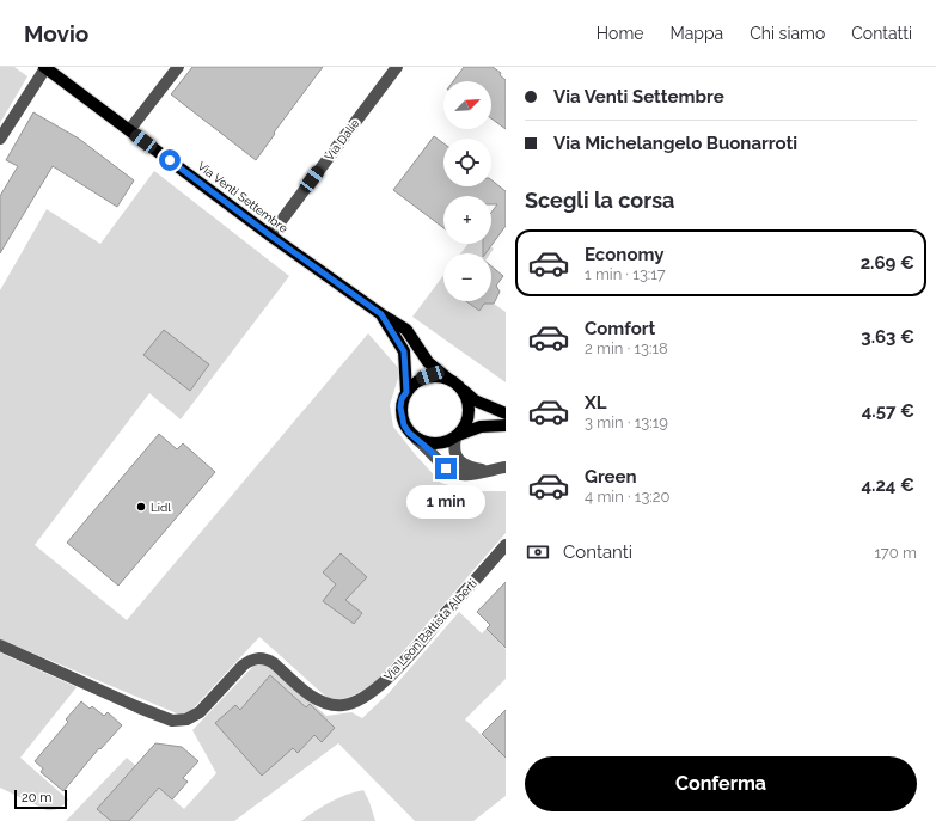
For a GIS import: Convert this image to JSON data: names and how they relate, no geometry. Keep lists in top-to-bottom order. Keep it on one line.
{"streets":{"main road":["Via Venti Settembre"],"street":["Via Dalie","Via Leon Battista Alberti"]},"crossings":[["Via Dalie","Via Venti Settembre"]],"places":["Lidl"],"scale_bar":"20 m","north":"top right","page":{"header":"Movio","nav":["Home","Mappa","Chi siamo","Contatti"],"banner":["Via Venti Settembre","Via Michelangelo Buonarroti"],"map_buttons":["+","−"],"heading":"Scegli la corsa","list":[{"name":"Economy","note":"1 min · 13:17","value":"2.69 €"},{"name":"Comfort","note":"2 min · 13:18","value":"3.63 €"},{"name":"XL","note":"3 min · 13:19","value":"4.57 €"},{"name":"Green","note":"4 min · 13:20","value":"4.24 €"}],"bubble":"1 min","pay":["Contanti","170 m"],"buttons":"Conferma","scale":"20 m"}}
